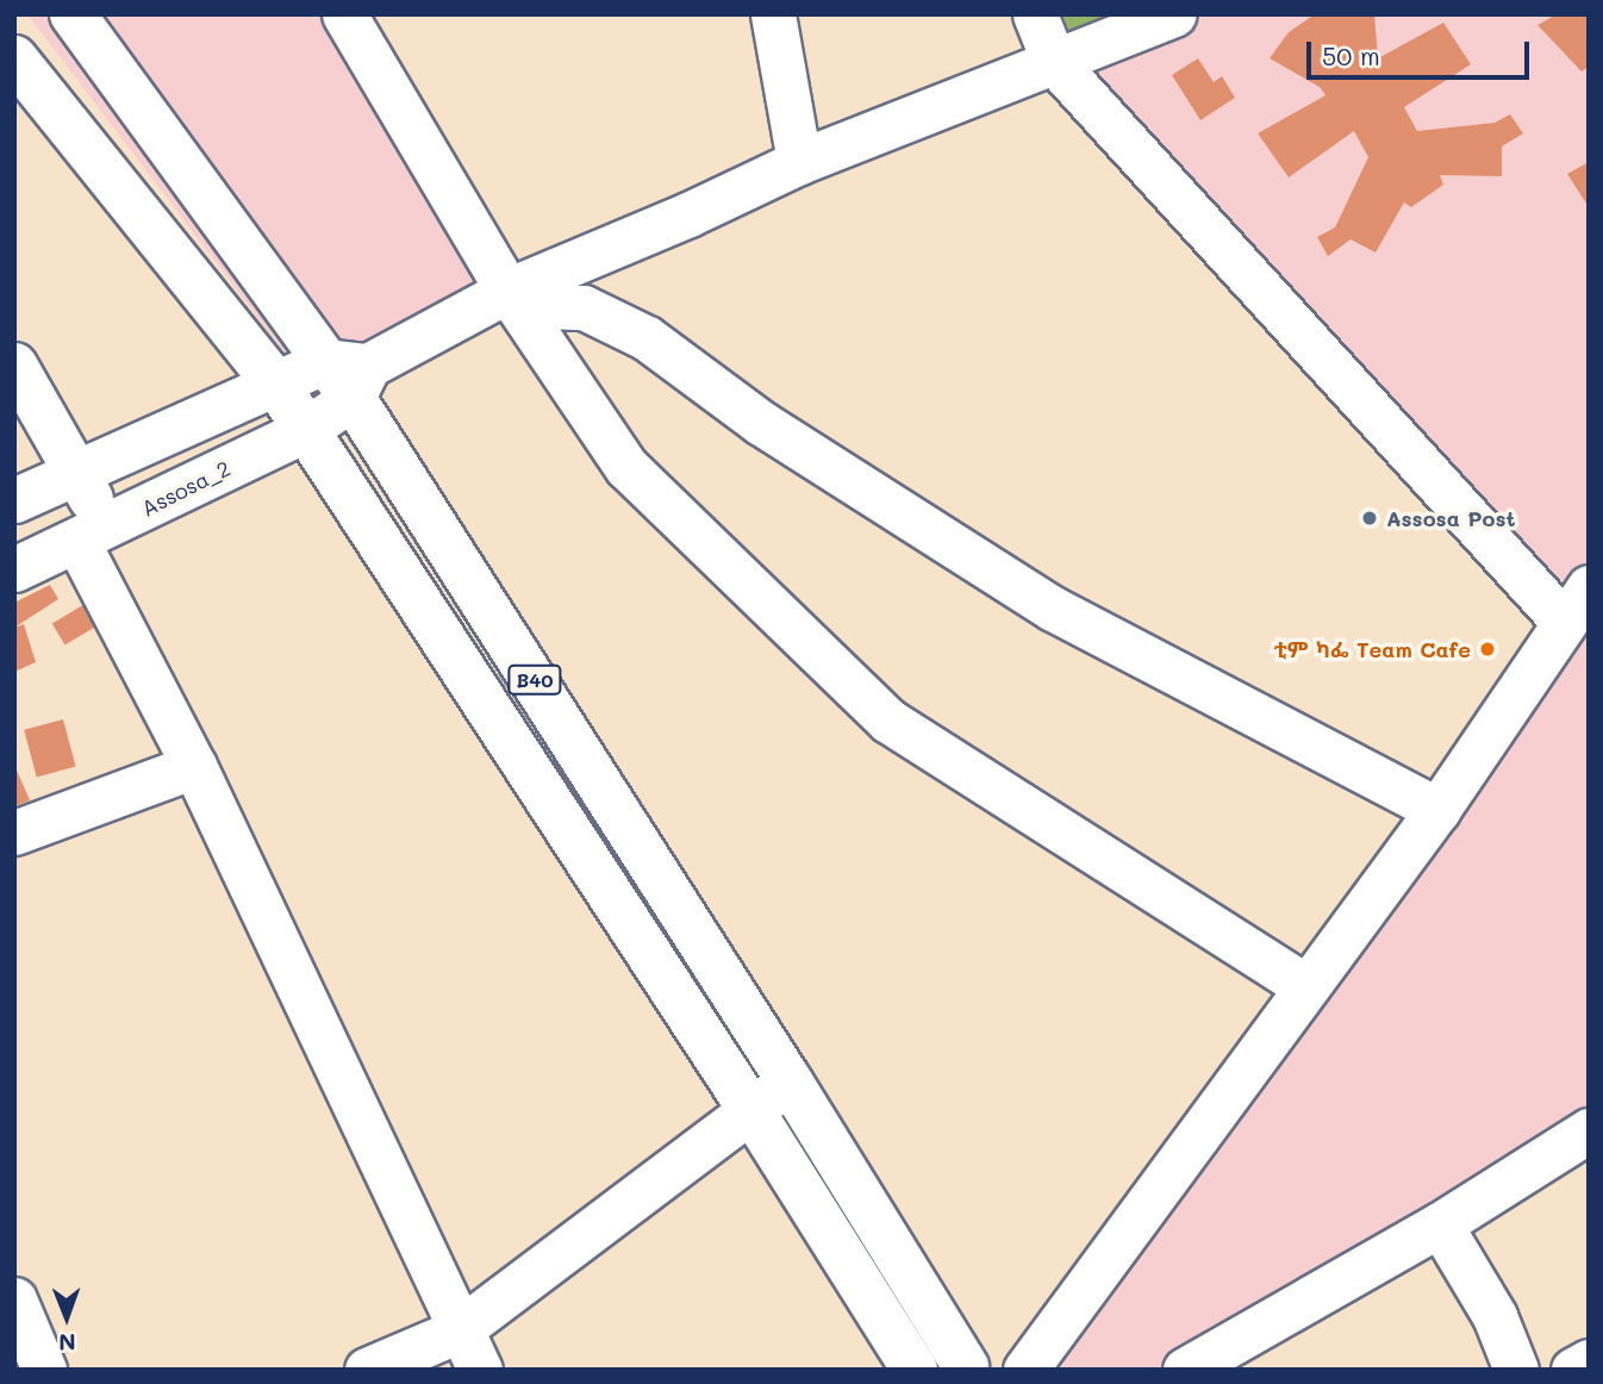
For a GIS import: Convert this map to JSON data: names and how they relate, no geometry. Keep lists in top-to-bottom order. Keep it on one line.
{"streets":{"highway":["B40"],"street":["Assosa_2"]},"crossings":[["Assosa_2","B40"]],"places":["Assosa Post","ቲም ካፌ Team Cafe"],"scale_bar":"50 m","north":"bottom"}
